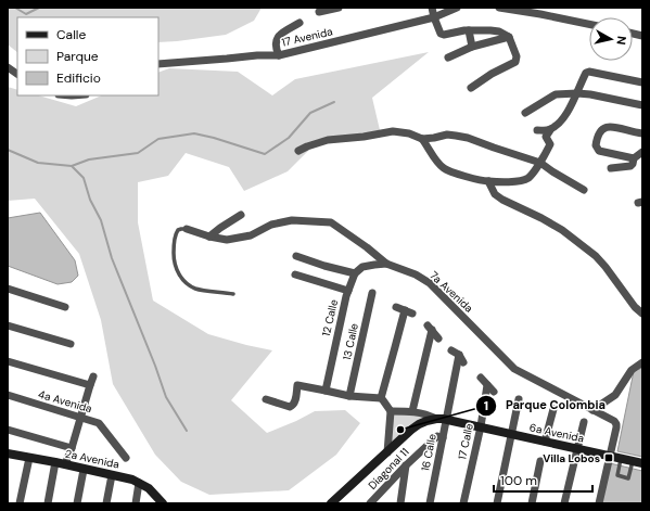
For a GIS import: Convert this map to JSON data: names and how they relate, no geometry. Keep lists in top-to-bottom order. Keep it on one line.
{"streets":{"main road":["6a Avenida","2a Avenida"],"street":["17 Avenida","7a Avenida","12 Calle","13 Calle","4a Avenida","17 Calle","16 Calle","Diagonal 11"]},"crossings":[["7a Avenida","6a Avenida"],["6a Avenida","17 Calle"],["6a Avenida","16 Calle"],["16 Calle","Diagonal 11"]],"places":{"other":["Parque Colombia"],"transit":["Villa Lobos"]},"legend":["Calle","Parque","Edificio"],"scale_bar":"100 m","north":"right"}
